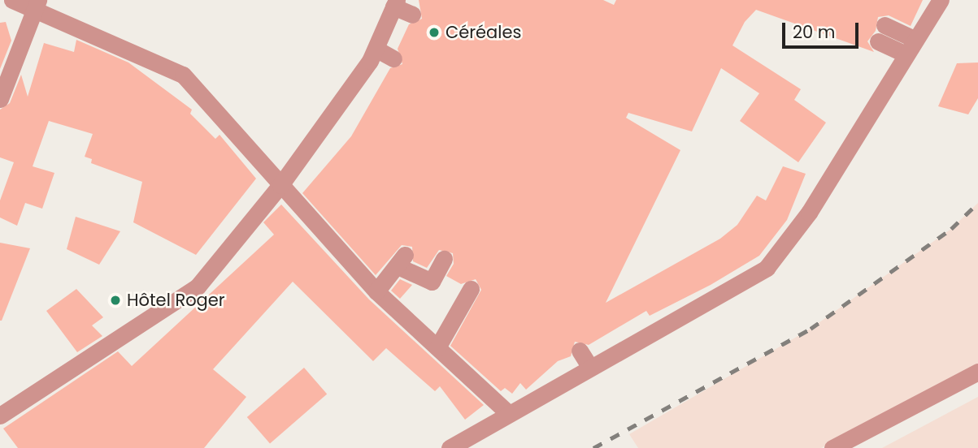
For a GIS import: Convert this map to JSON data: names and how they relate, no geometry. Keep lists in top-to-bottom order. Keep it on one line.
{"places":["Céréales","Hôtel Roger"],"scale_bar":"20 m"}
